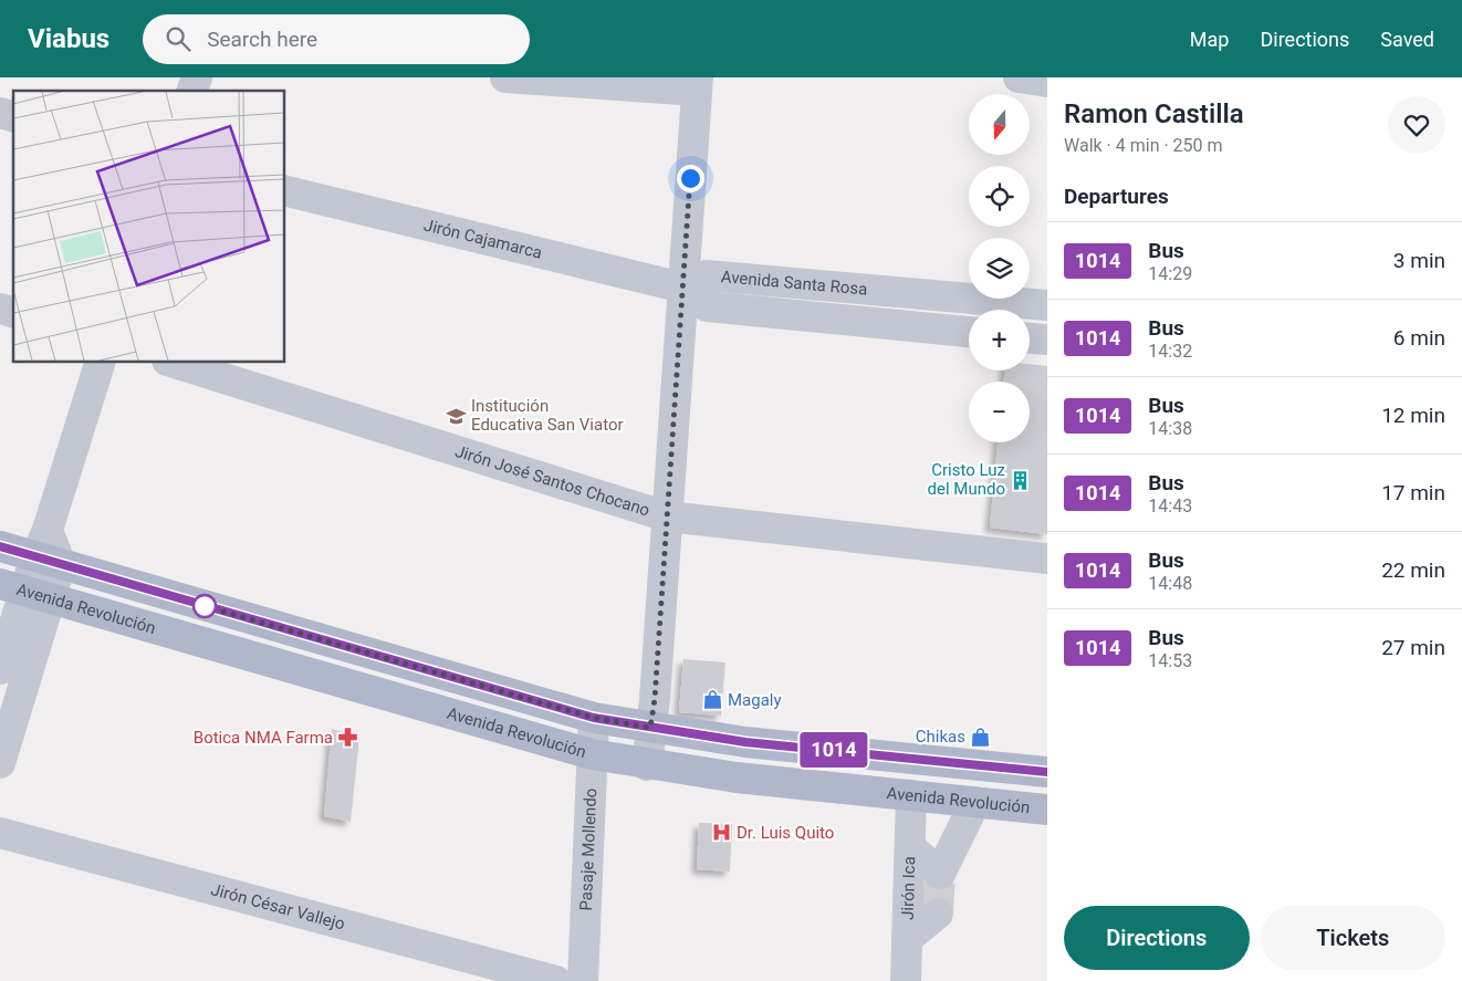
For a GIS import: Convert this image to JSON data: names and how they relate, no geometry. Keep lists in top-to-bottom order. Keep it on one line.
{"streets":{"main road":["Avenida Revolución"],"street":["Jirón Cajamarca","Avenida Santa Rosa","Jirón José Santos Chocano","Pasaje Mollendo","Jirón Ica","Jirón César Vallejo"]},"crossings":[["Jirón Cajamarca","Avenida Santa Rosa"],["Avenida Revolución","Pasaje Mollendo"],["Avenida Revolución","Jirón Ica"]],"places":{"school or university":["Institución Educativa San Viator"],"building":["Cristo Luz del Mundo"],"shop":["Magaly","Chikas"],"pharmacy":["Botica NMA Farma"],"hospital":["Dr. Luis Quito"]},"lines":["bus line 1014"],"north":"bottom","page":{"header":"Viabus","search":"Search here","nav":["Map","Directions","Saved"],"on_map":"1014","heading":[["Ramon Castilla","Walk · 4 min · 250 m"],"Departures"],"map_buttons":["+","−"],"list":[{"mark":"1014","name":"Bus","note":"14:29","value":"3 min"},{"mark":"1014","name":"Bus","note":"14:32","value":"6 min"},{"mark":"1014","name":"Bus","note":"14:38","value":"12 min"},{"mark":"1014","name":"Bus","note":"14:43","value":"17 min"},{"mark":"1014","name":"Bus","note":"14:48","value":"22 min"},{"mark":"1014","name":"Bus","note":"14:53","value":"27 min"}],"buttons":["Directions","Tickets"]}}
